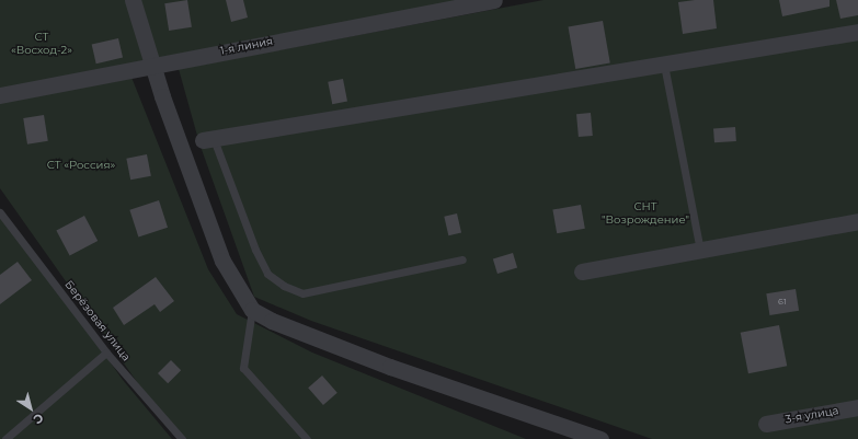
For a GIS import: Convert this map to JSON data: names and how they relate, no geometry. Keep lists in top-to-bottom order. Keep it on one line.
{"streets":{"street":["1-я линия","3-я улица"],"lane":["Берёзовая улица"]},"parks":["СТ «Восход-2»","СТ «Россия»","СНТ \"Возрождение\""],"house_numbers":["61"],"north":"bottom right"}
